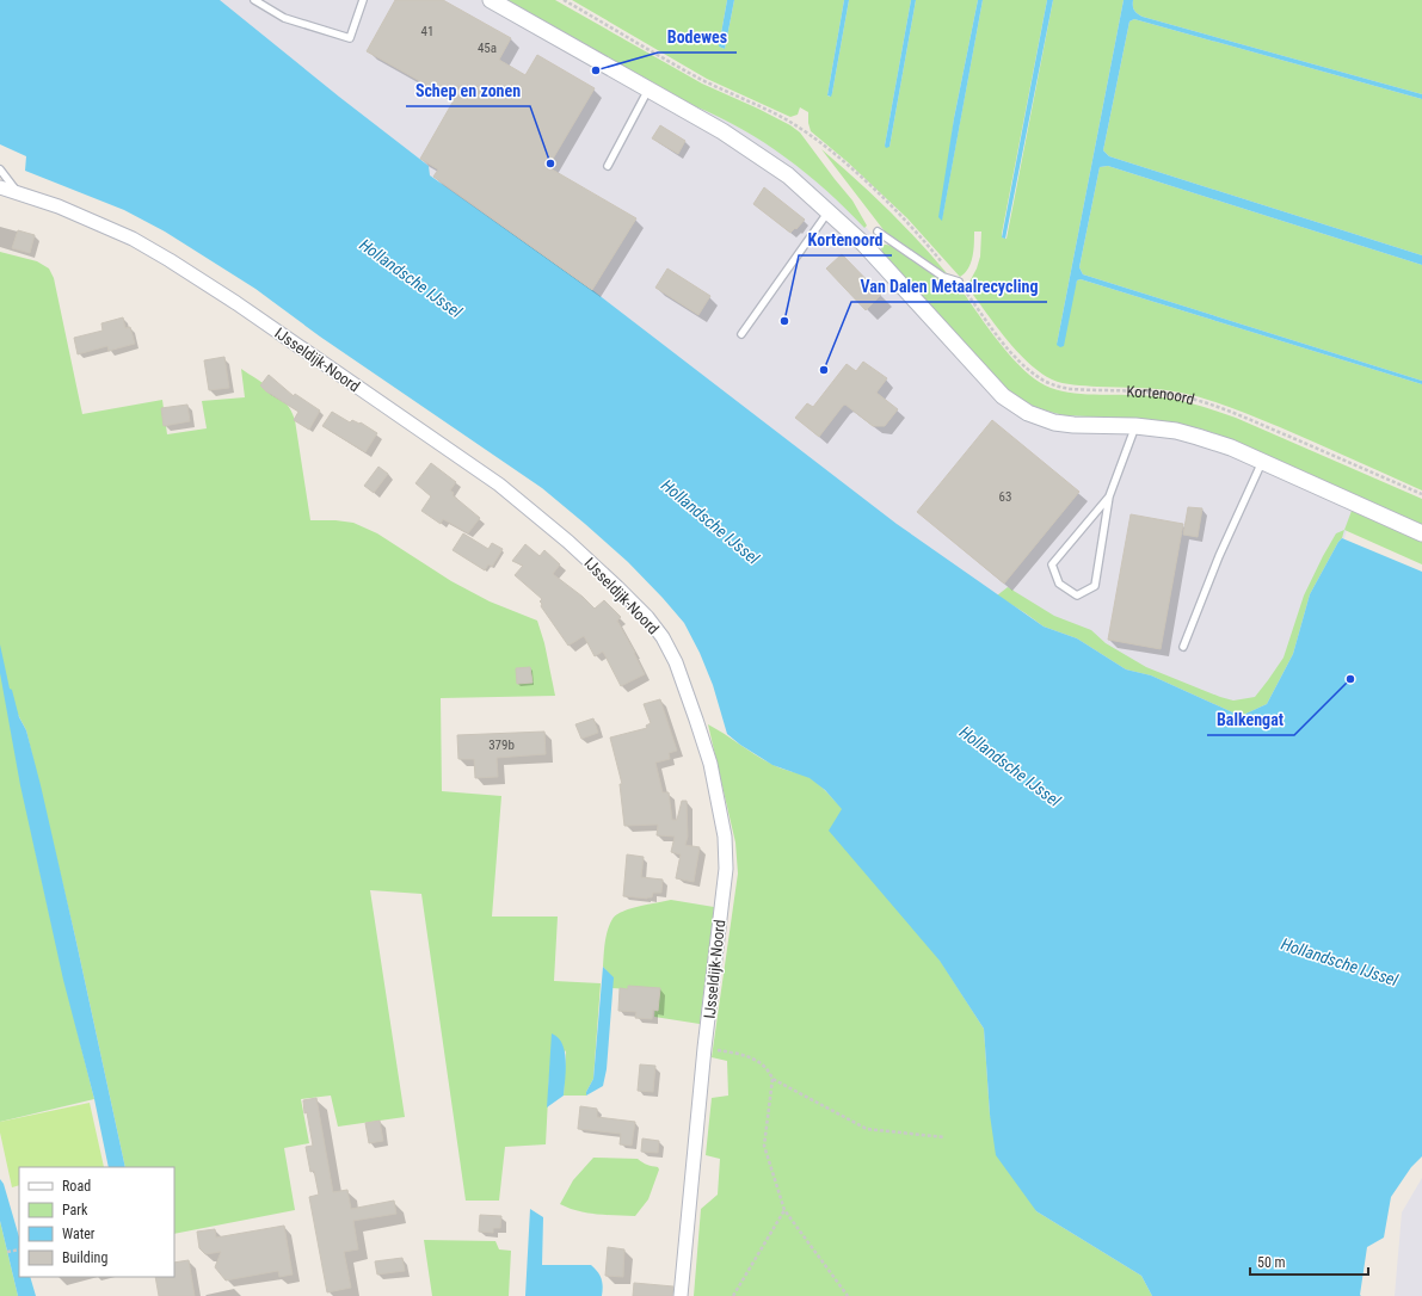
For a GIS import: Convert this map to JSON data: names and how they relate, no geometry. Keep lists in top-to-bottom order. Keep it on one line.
{"streets":{"street":["IJsseldijk-Noord","Kortenoord"]},"water":["Hollandsche IJssel"],"places":["Bodewes","Schep en zonen","Kortenoord","Van Dalen Metaalrecycling","Balkengat"],"house_numbers":["41","45a","63","379b"],"legend":["Road","Park","Water","Building"],"scale_bar":"50 m"}
